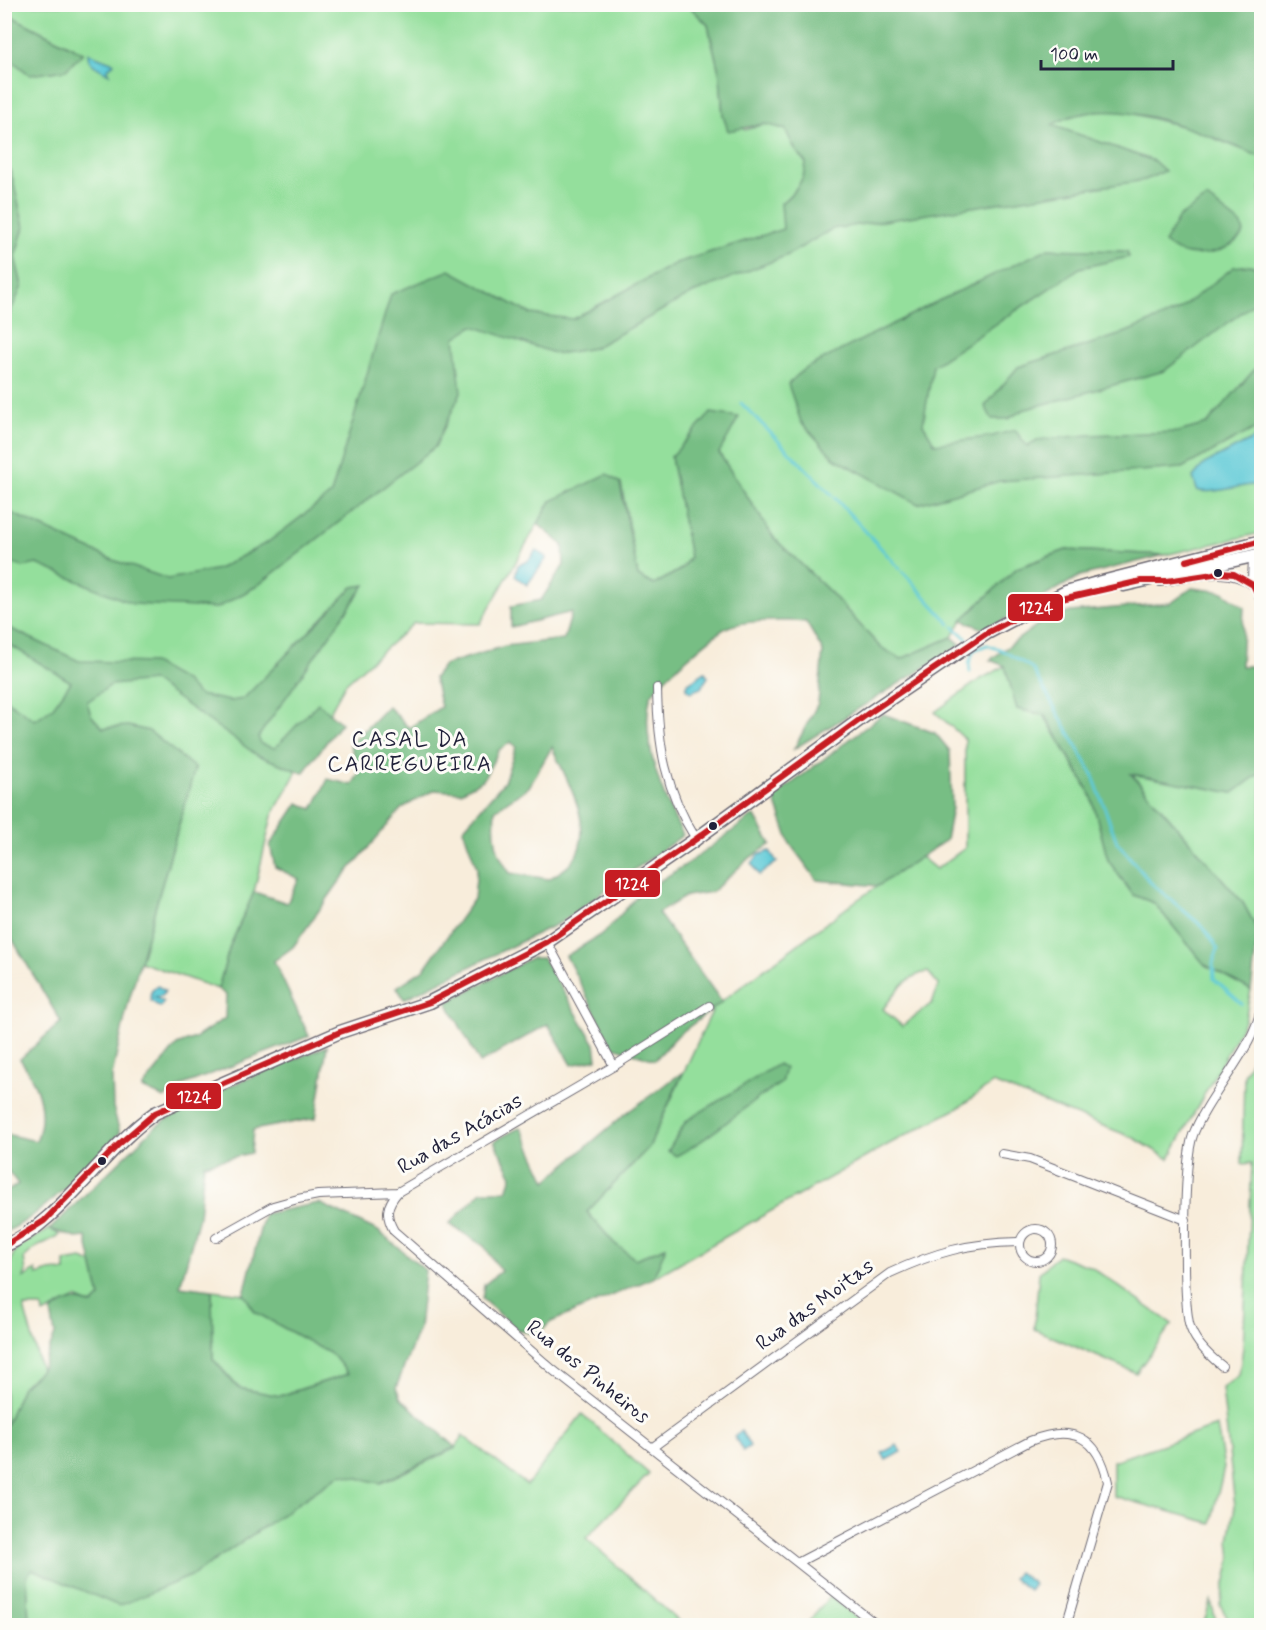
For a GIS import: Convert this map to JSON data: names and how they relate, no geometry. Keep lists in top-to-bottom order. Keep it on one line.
{"streets":{"street":["Rua das Acácias","Rua das Moitas","Rua dos Pinheiros"]},"crossings":[["Rua das Acácias","Rua dos Pinheiros"],["Rua das Moitas","Rua dos Pinheiros"]],"districts":["CASAL DA CARREGUEIRA"],"lines":["transit line 1224"],"scale_bar":"100 m"}
